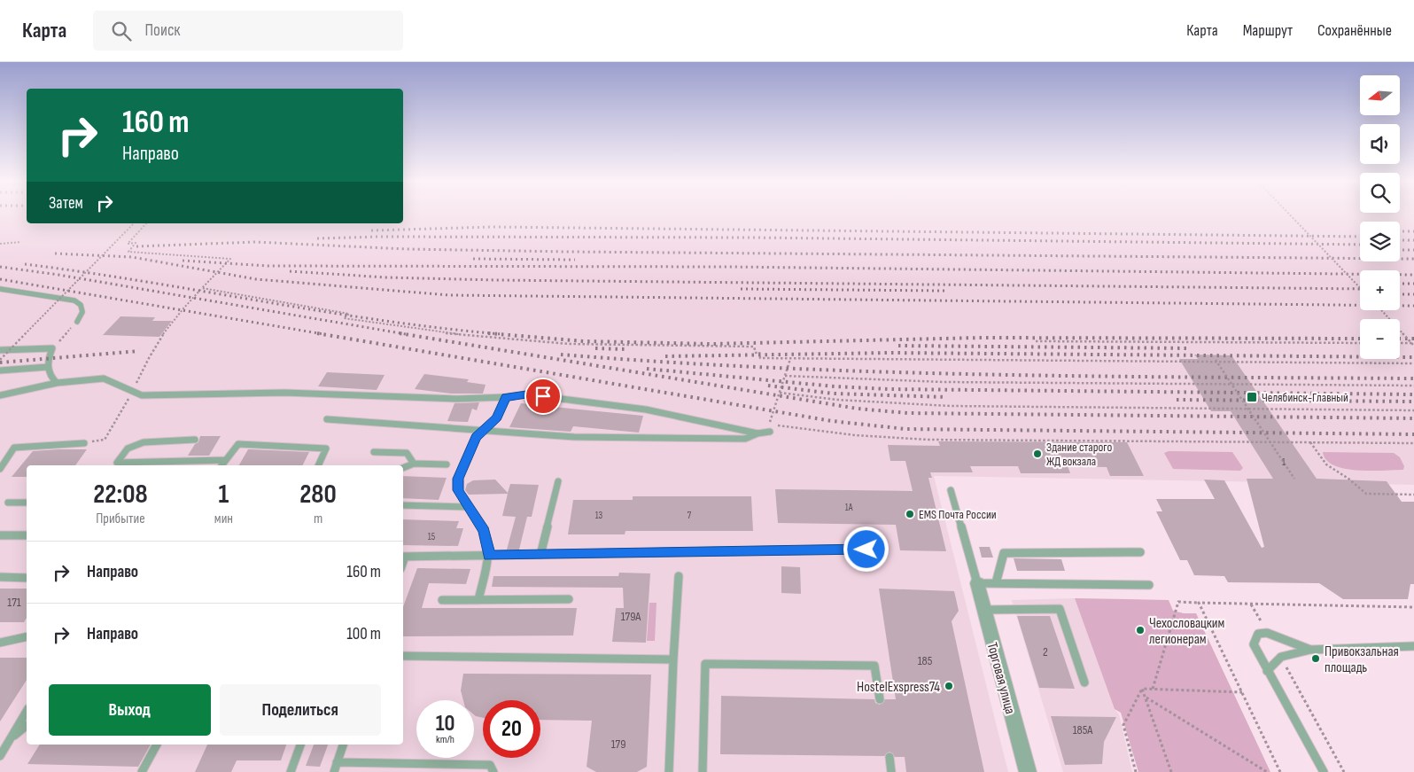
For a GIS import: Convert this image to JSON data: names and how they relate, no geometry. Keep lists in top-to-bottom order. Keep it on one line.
{"streets":{"street":["Торговая улица"]},"places":{"transit":["Челябинск-Главный"],"other":["Здание старого ЖД вокзала","EMS Почта России","Чехословацким легионерам","Привокзальная площадь","HostelExspress74"]},"house_numbers":["1","1А","13","7","15","171","179А","2","185","185А","179"],"north":"left","page":{"header":"Карта","search":"Поиск","nav":["Карта","Маршрут","Сохранённые"],"map_buttons":["+","−"],"turn":["160 m","Направо"],"then":"Затем","eta":["22:08","Прибытие","1","мин","280","m"],"list":[{"name":"Направо","value":"160 m"},{"name":"Направо","value":"100 m"}],"buttons":["Выход","Поделиться"],"speed":"10 km/h","limit":"20"}}
